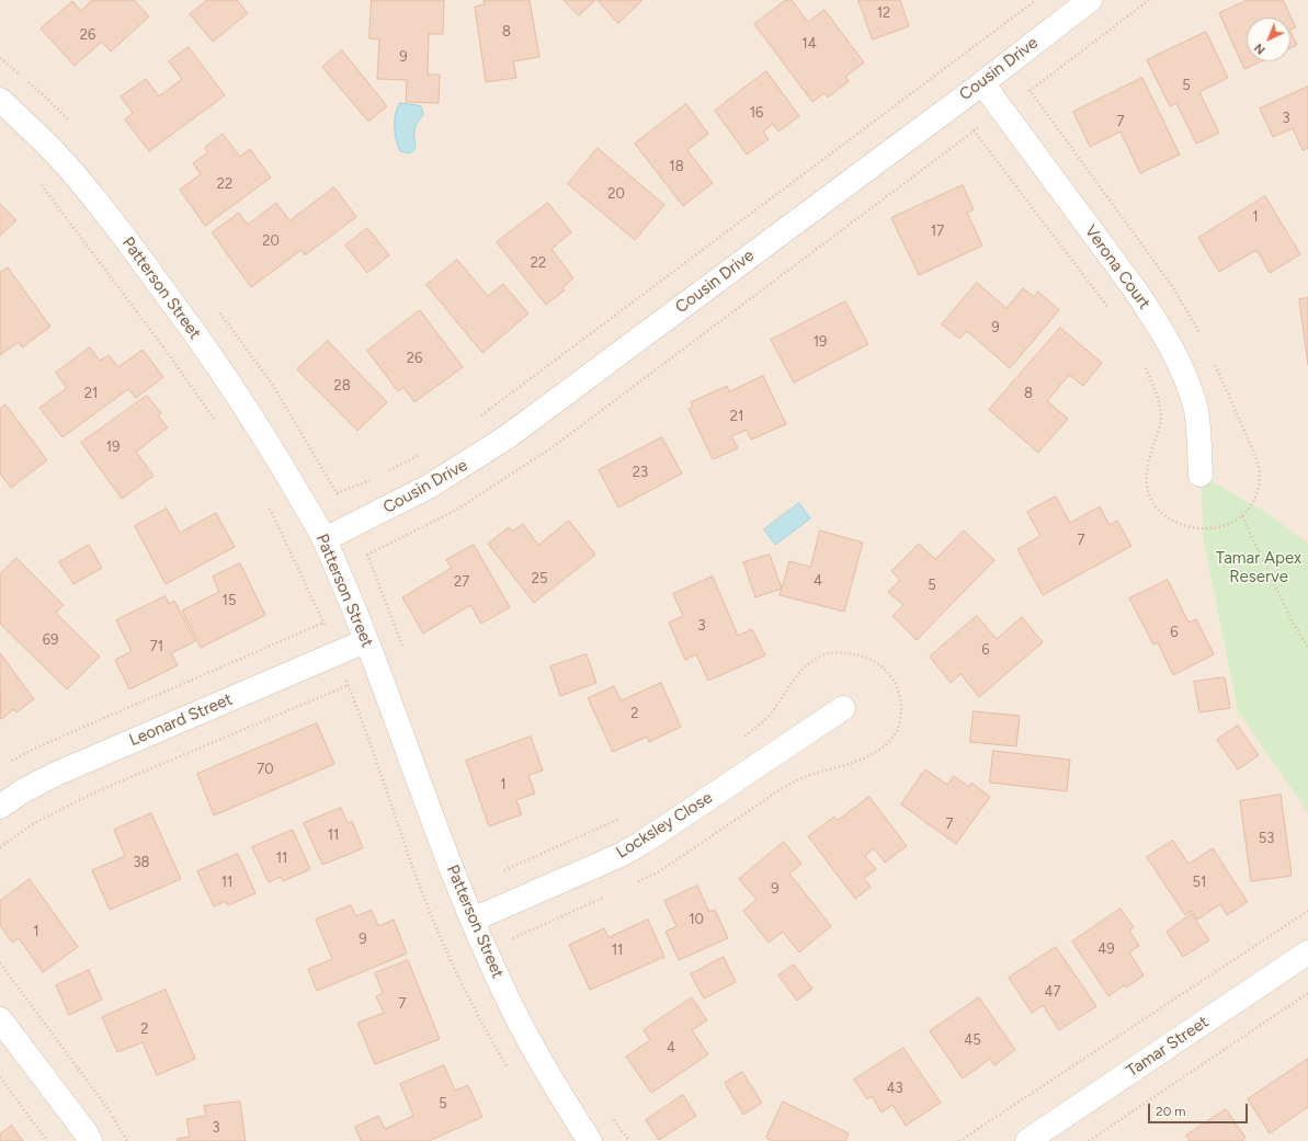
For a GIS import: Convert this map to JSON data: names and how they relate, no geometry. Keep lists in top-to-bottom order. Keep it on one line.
{"streets":{"street":["Cousin Drive","Verona Court","Patterson Street","Leonard Street","Locksley Close","Tamar Street"]},"crossings":[["Cousin Drive","Verona Court"],["Cousin Drive","Patterson Street"],["Patterson Street","Leonard Street"],["Patterson Street","Locksley Close"]],"parks":["Tamar Apex Reserve"],"house_numbers":["12","8","26","14","9","5","16","3","7","18","22","20","1","17","20","22","9","19","26","28","21","8","21","19","23","7","25","4","27","5","15","3","6","69","71","6","2","70","1","7","11","53","11","38","11","51","9","10","1","9","49","11","47","7","2","45","4","43","5","3"],"scale_bar":"20 m","north":"bottom left"}
